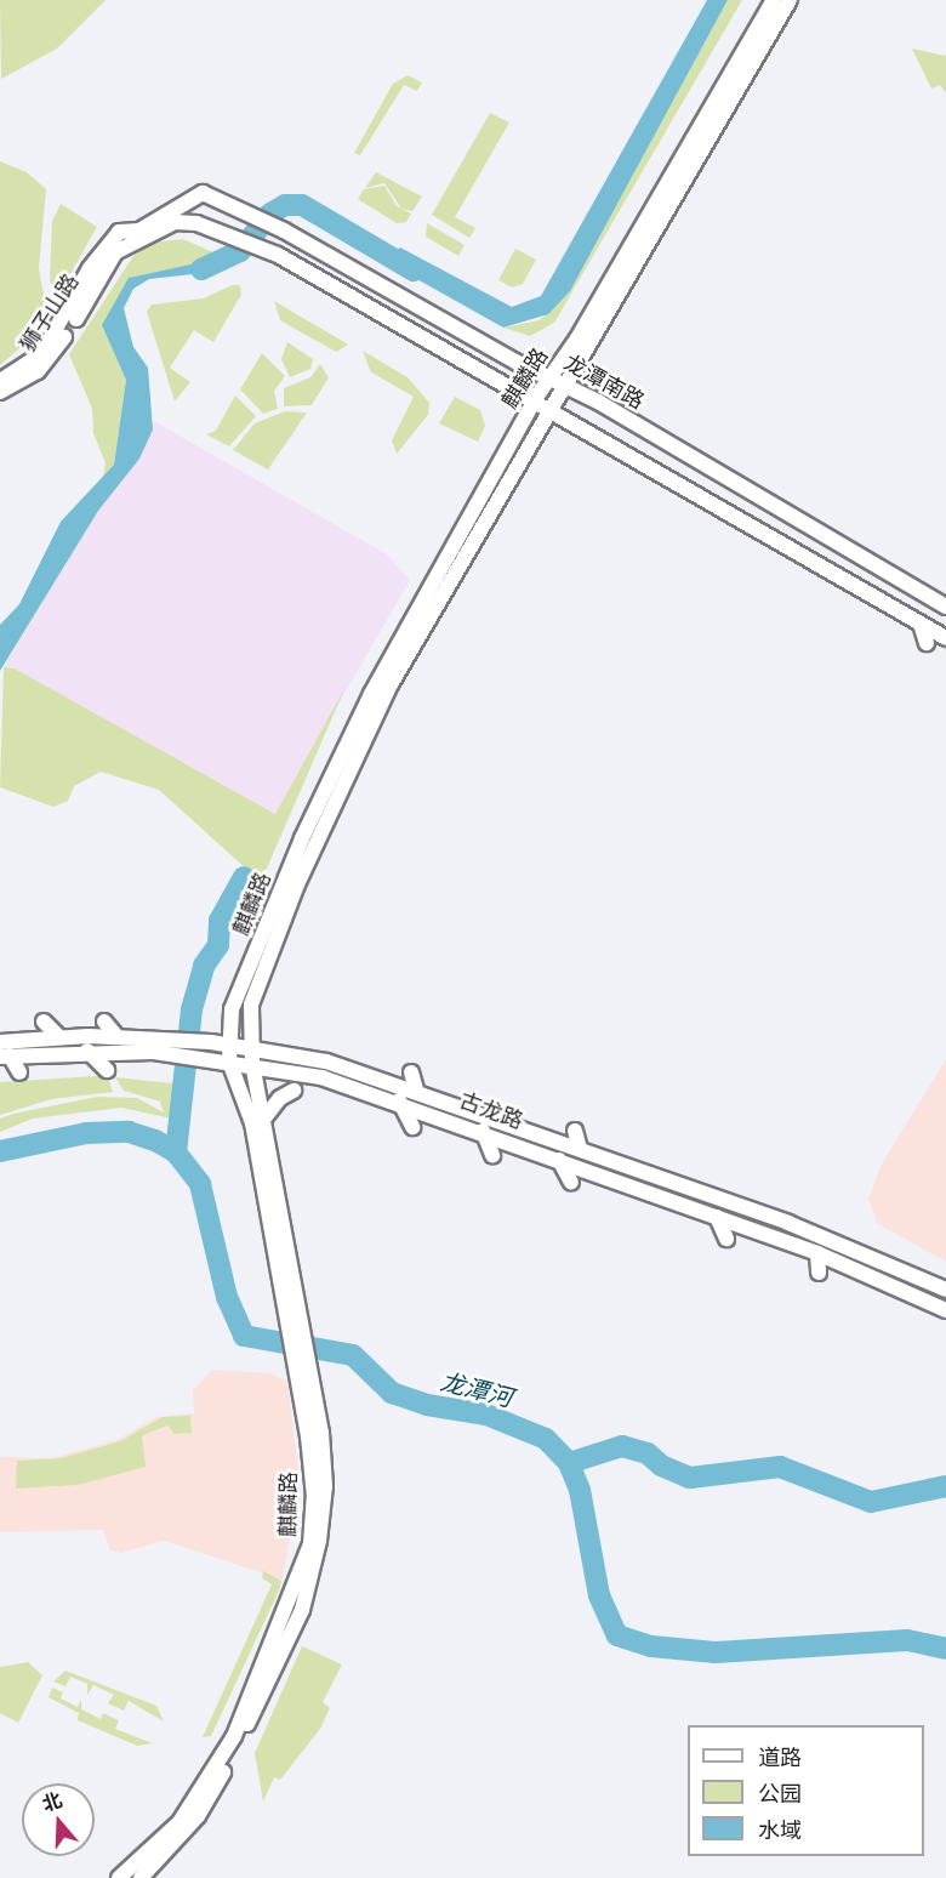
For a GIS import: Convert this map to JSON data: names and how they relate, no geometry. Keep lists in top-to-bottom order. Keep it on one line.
{"streets":{"main road":["狮子山路","麒麟路","龙潭南路","古龙路"]},"crossings":[["狮子山路","龙潭南路"],["麒麟路","龙潭南路"],["麒麟路","古龙路"]],"water":["龙潭河"],"legend":["道路","公园","水域"],"north":"top"}
